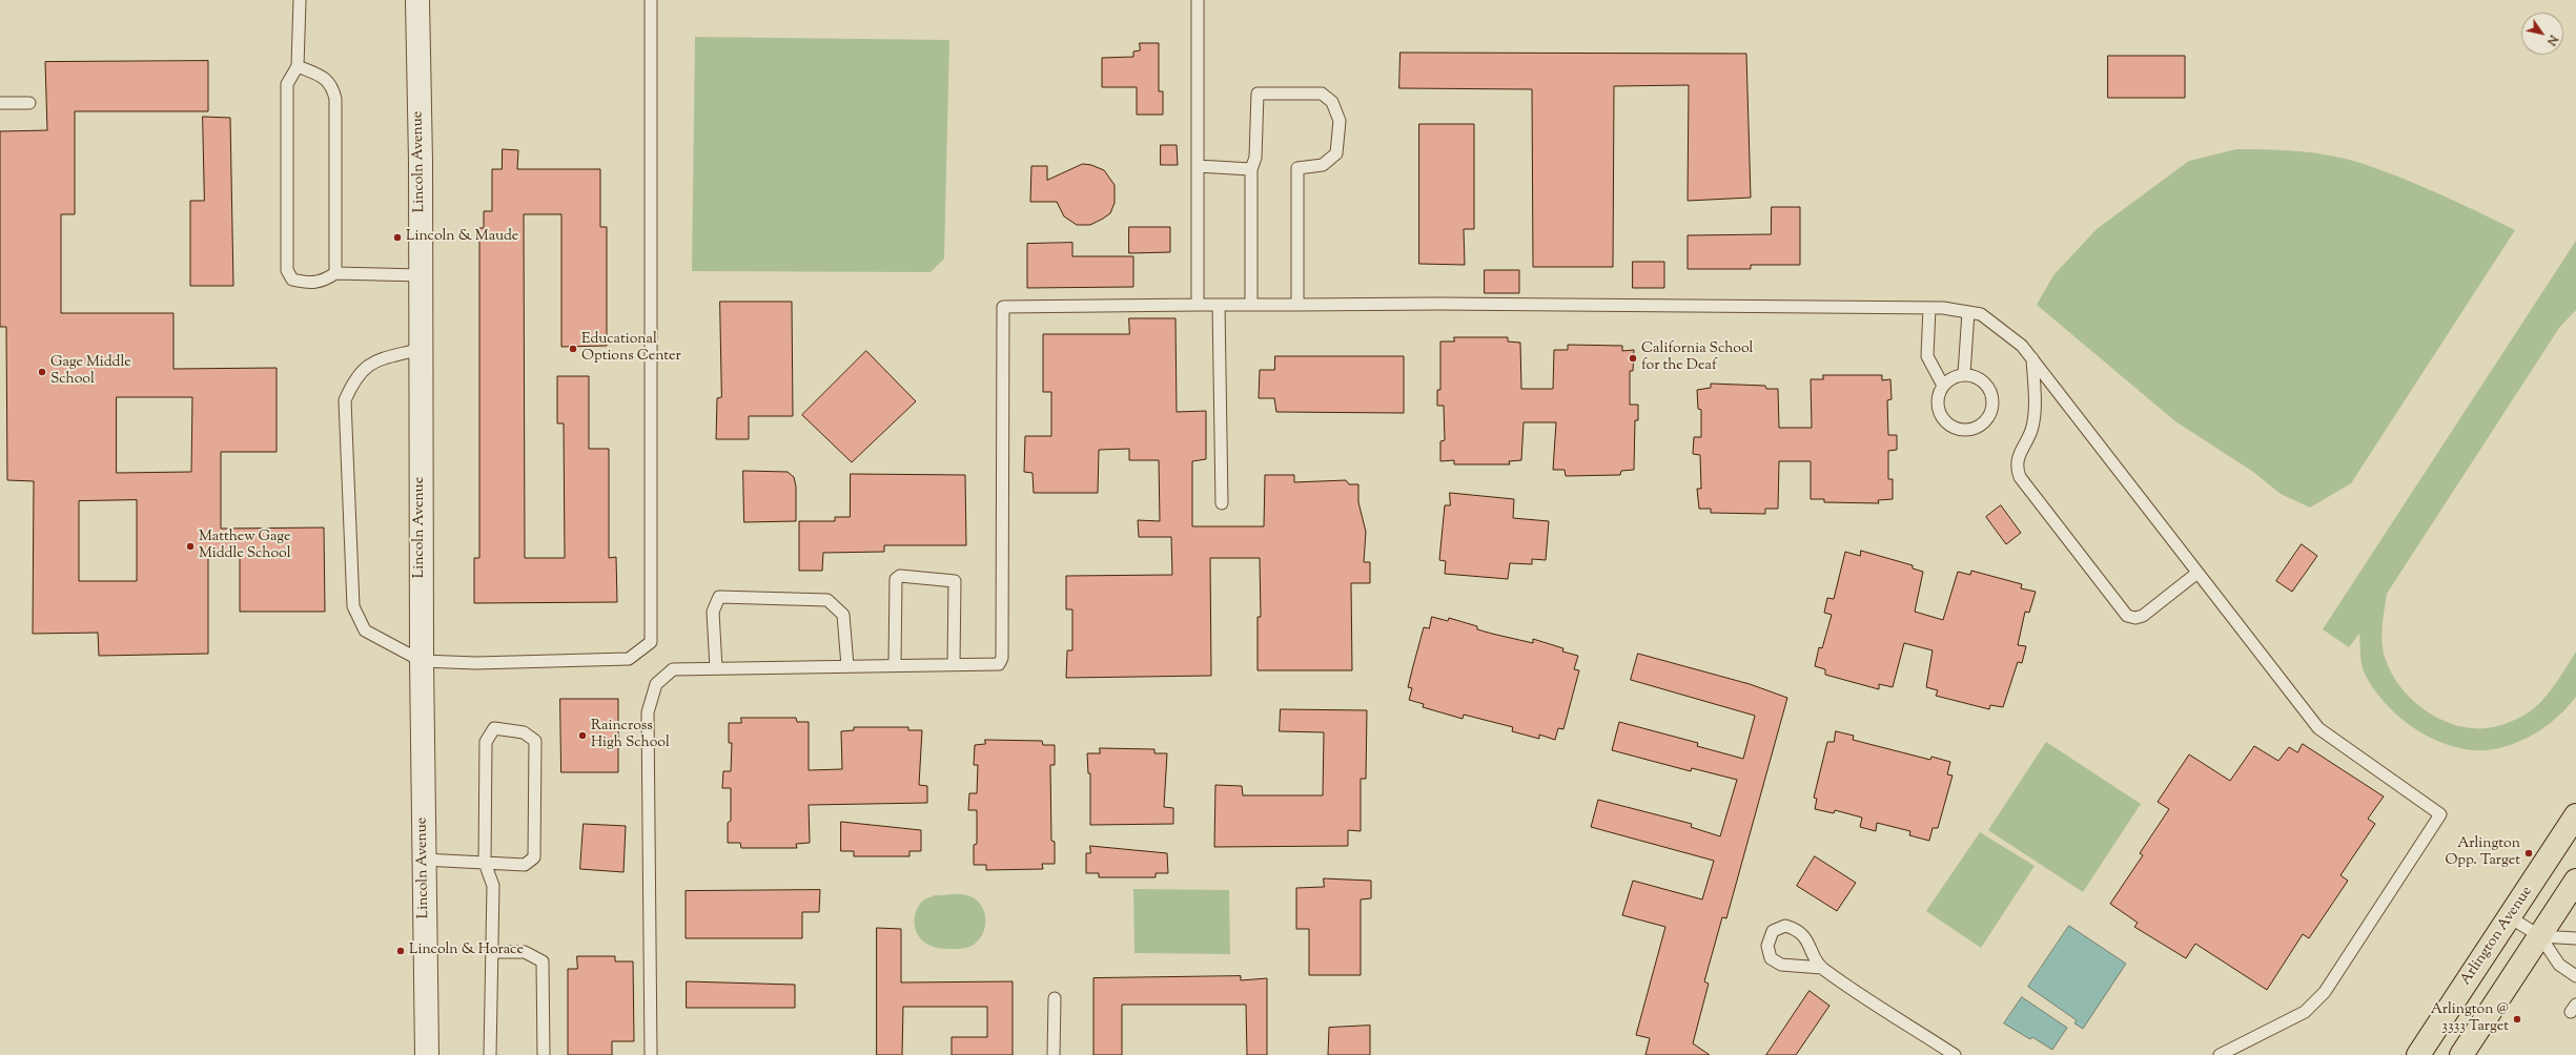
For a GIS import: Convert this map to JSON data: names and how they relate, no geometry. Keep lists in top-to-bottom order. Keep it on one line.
{"streets":{"main road":["Arlington Avenue"],"street":["Lincoln Avenue"]},"places":["Lincoln & Maude","Educational Options Center","California School for the Deaf","Gage Middle School","Matthew Gage Middle School","Raincross High School","Arlington Opp. Target","Lincoln & Horace","Arlington @ 3333 Target"],"north":"bottom right"}
